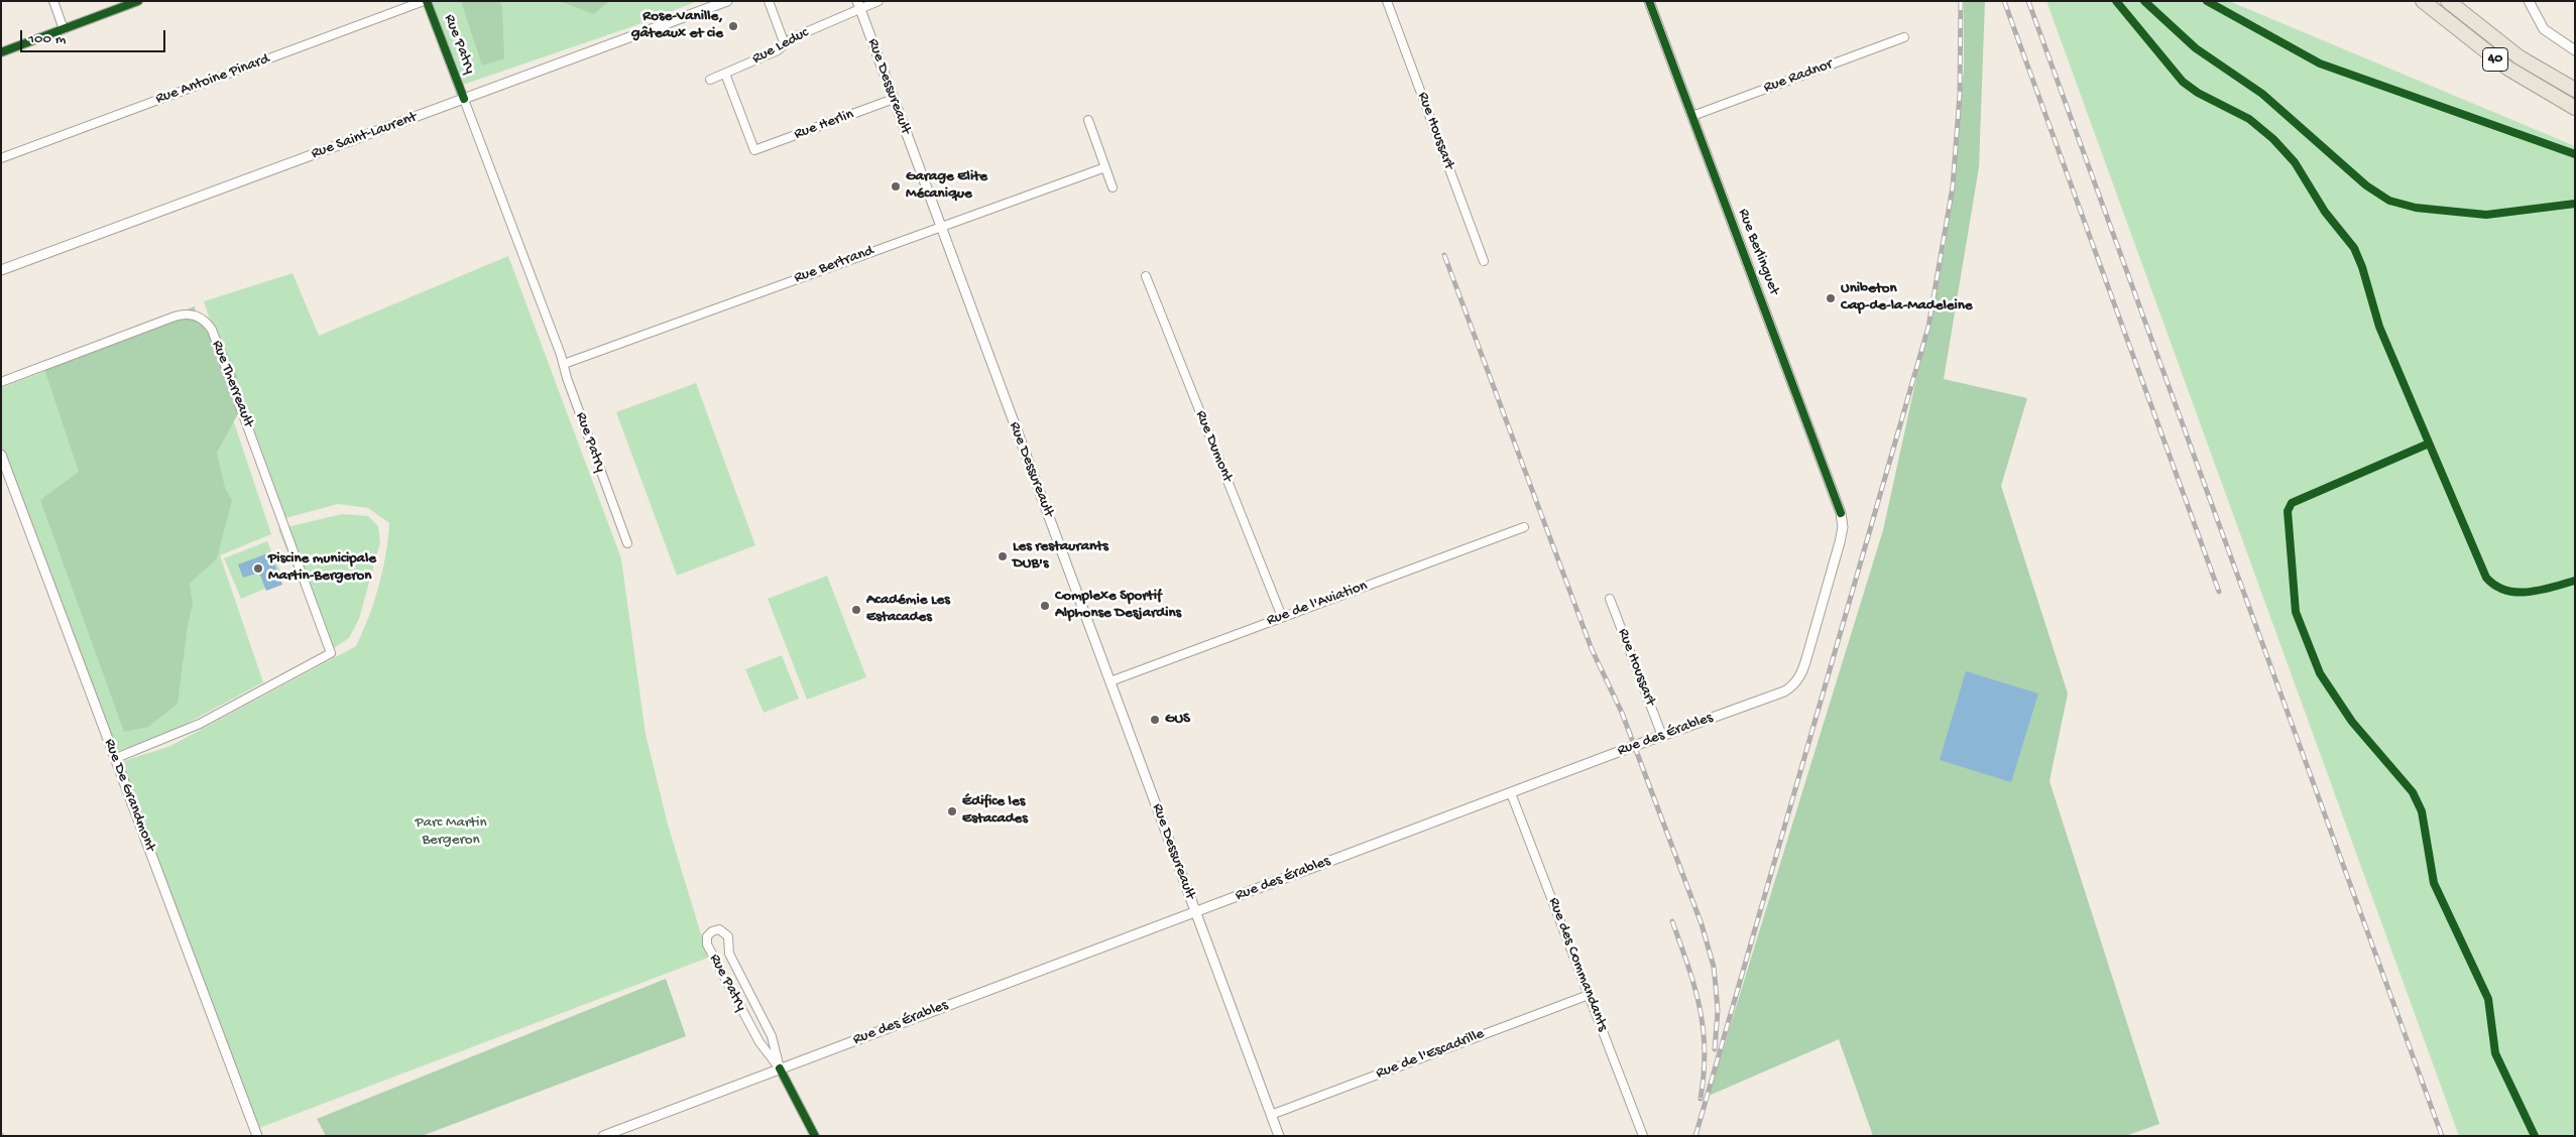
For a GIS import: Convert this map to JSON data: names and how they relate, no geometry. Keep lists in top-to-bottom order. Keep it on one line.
{"streets":{"highway":["40"],"street":["Rue Patry","Rue Leduc","Rue Radnor","Rue Antoine Pinard","Rue Dessureault","Rue Herlin","Rue Houssart","Rue Saint-Laurent","Rue Berlinguet","Rue Bertrand","Rue Therreault","Rue Dumont","Rue de l'Aviation","Rue des Érables","Rue De Grandmont","Rue des Commandants","Rue de l'Escadrille"]},"crossings":[["Rue Patry","Rue Antoine Pinard"],["Rue Patry","Rue Saint-Laurent"],["Rue Patry","Rue Bertrand"],["Rue Patry","Rue des Érables"],["Rue Leduc","Rue Dessureault"],["Rue Leduc","Rue Herlin"],["Rue Radnor","Rue Berlinguet"],["Rue Dessureault","Rue Herlin"],["Rue Dessureault","Rue Bertrand"],["Rue Dessureault","Rue de l'Aviation"],["Rue Dessureault","Rue des Érables"],["Rue Dessureault","Rue de l'Escadrille"],["Rue Houssart","Rue des Érables"],["Rue Berlinguet","Rue des Érables"],["Rue Therreault","Rue De Grandmont"],["Rue Dumont","Rue de l'Aviation"],["Rue des Érables","Rue des Commandants"],["Rue des Commandants","Rue de l'Escadrille"]],"parks":["Parc Martin Bergeron"],"places":["Rose-Vanille, gâteaux et cie","Garage Elite Mécanique","Unibeton Cap-de-la-Madeleine","Les restaurants DUB's","Piscine municipale Martin-Bergeron","Complexe Sportif Alphonse Desjardins","Académie Les Estacades","GUS","Édifice les Estacades"],"scale_bar":"100 m"}
